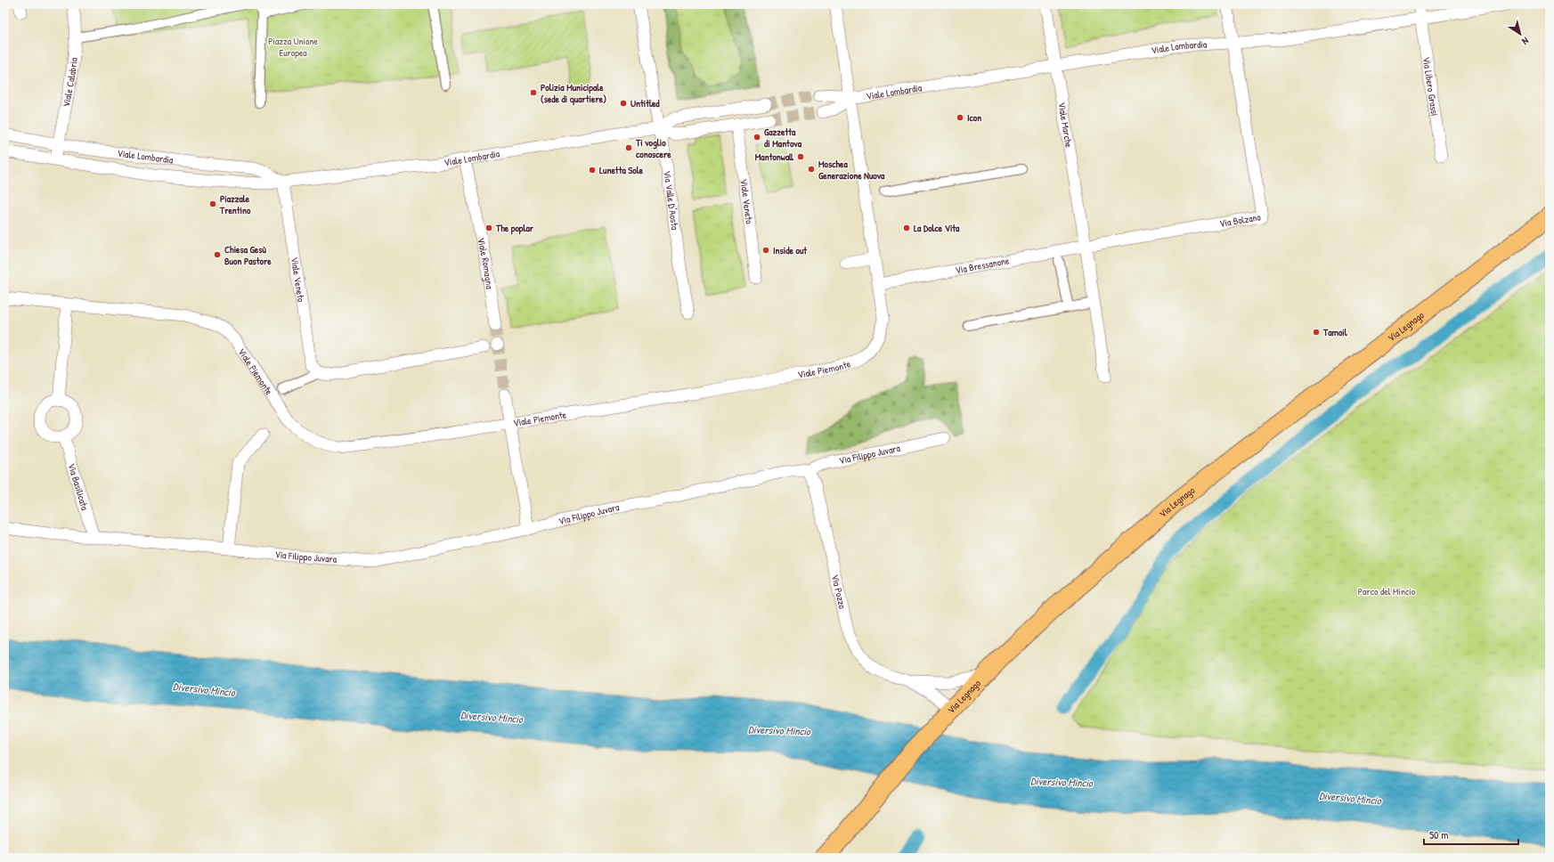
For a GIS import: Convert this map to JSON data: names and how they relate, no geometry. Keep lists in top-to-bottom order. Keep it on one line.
{"streets":{"main road":["Via Legnago"],"street":["Viale Lombardia","Viale Calabria","Via Libero Grassi","Viale Marche","Via Valle D'Aosta","Viale Veneto","Via Bolzano","Viale Romagna","Via Bressanone","Viale Piemonte","Via Filippo Juvara","Via Basilicata","Via Pozzo"]},"crossings":[["Viale Lombardia","Viale Calabria"],["Viale Lombardia","Via Libero Grassi"],["Viale Lombardia","Viale Marche"],["Viale Lombardia","Via Valle D'Aosta"],["Viale Lombardia","Viale Veneto"],["Viale Lombardia","Via Bolzano"],["Viale Lombardia","Viale Romagna"],["Viale Lombardia","Viale Piemonte"],["Viale Marche","Via Bolzano"],["Viale Marche","Via Bressanone"],["Via Bolzano","Via Bressanone"],["Via Bressanone","Viale Piemonte"],["Via Legnago","Via Pozzo"],["Via Filippo Juvara","Via Basilicata"],["Via Filippo Juvara","Via Pozzo"]],"water":["Diversivo Mincio"],"parks":["Piazza Unione Europea","Parco del Mincio"],"places":["Polizia Municipale (sede di quartiere)","Untitled","Icon","Gazzetta di Mantova","Ti voglio conoscere","Mantonwall","Moschea Generazione Nuova","Lunetta Sole","Piazzale Trentino","The poplar","La Dolce Vita","Inside out","Chiesa Gesù Buon Pastore","Tamoil"],"scale_bar":"50 m","north":"bottom right"}
